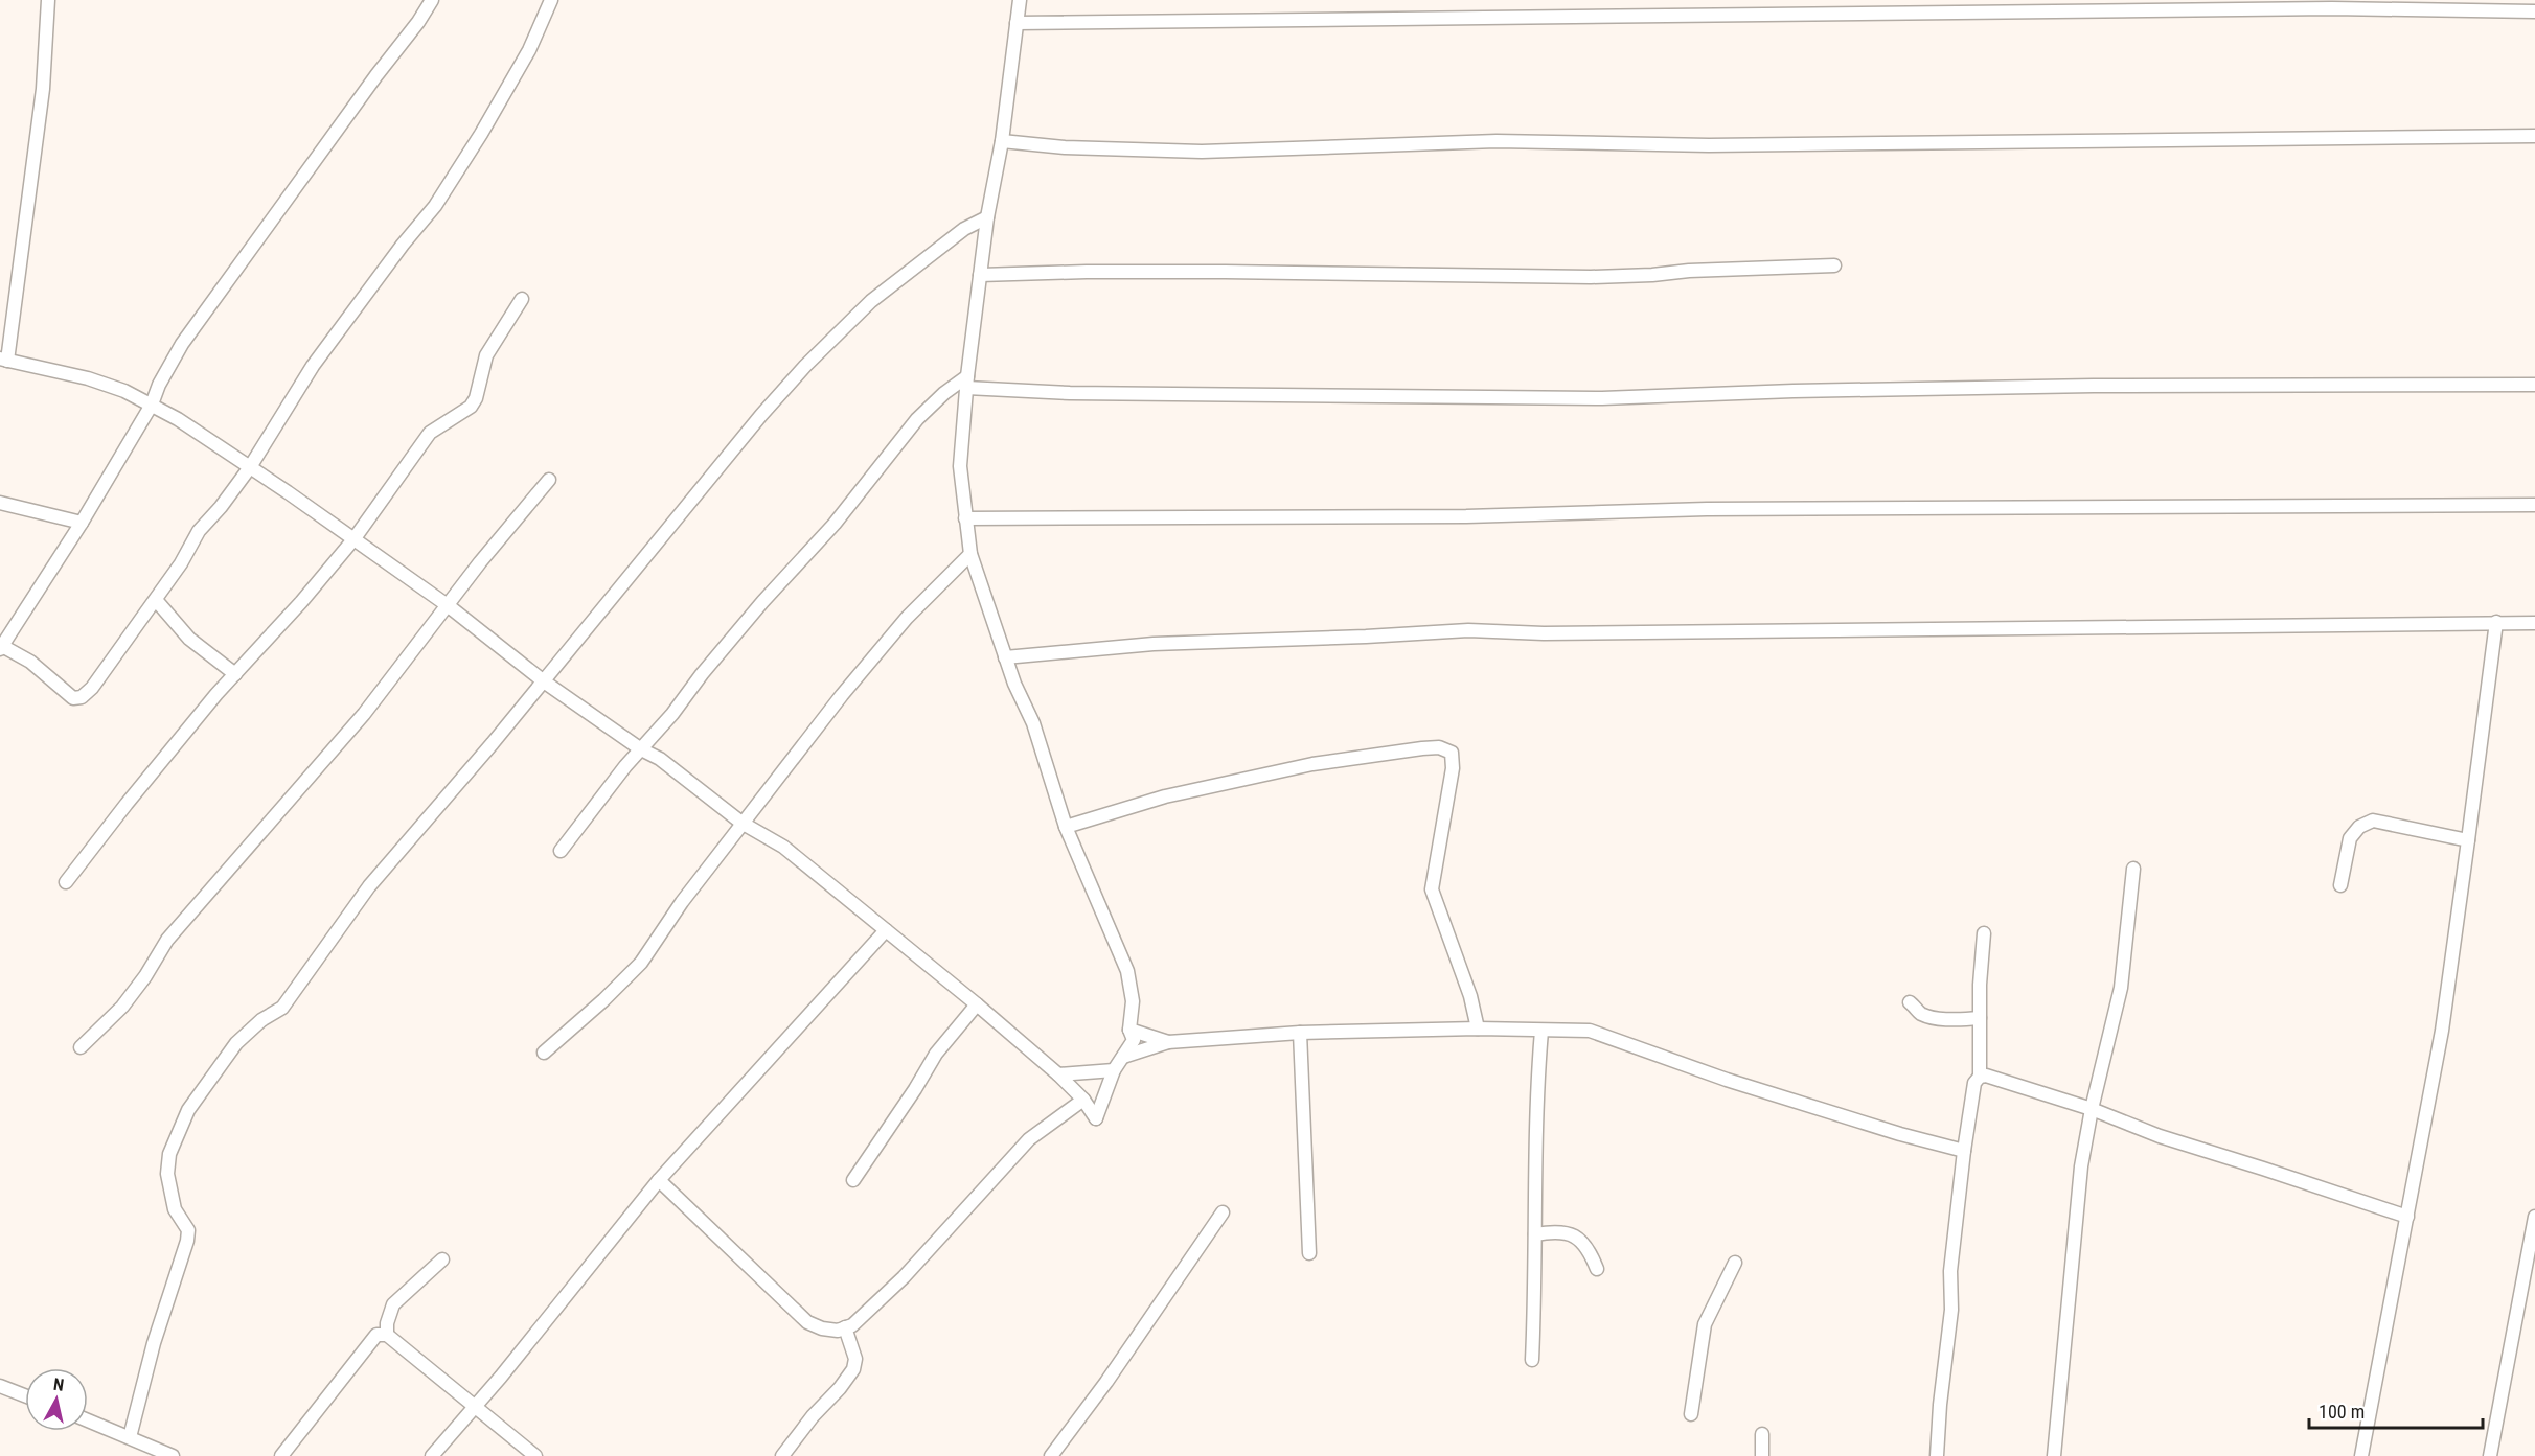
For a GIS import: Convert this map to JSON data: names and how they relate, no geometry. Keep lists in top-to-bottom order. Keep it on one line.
{"scale_bar":"100 m","north":"top"}
